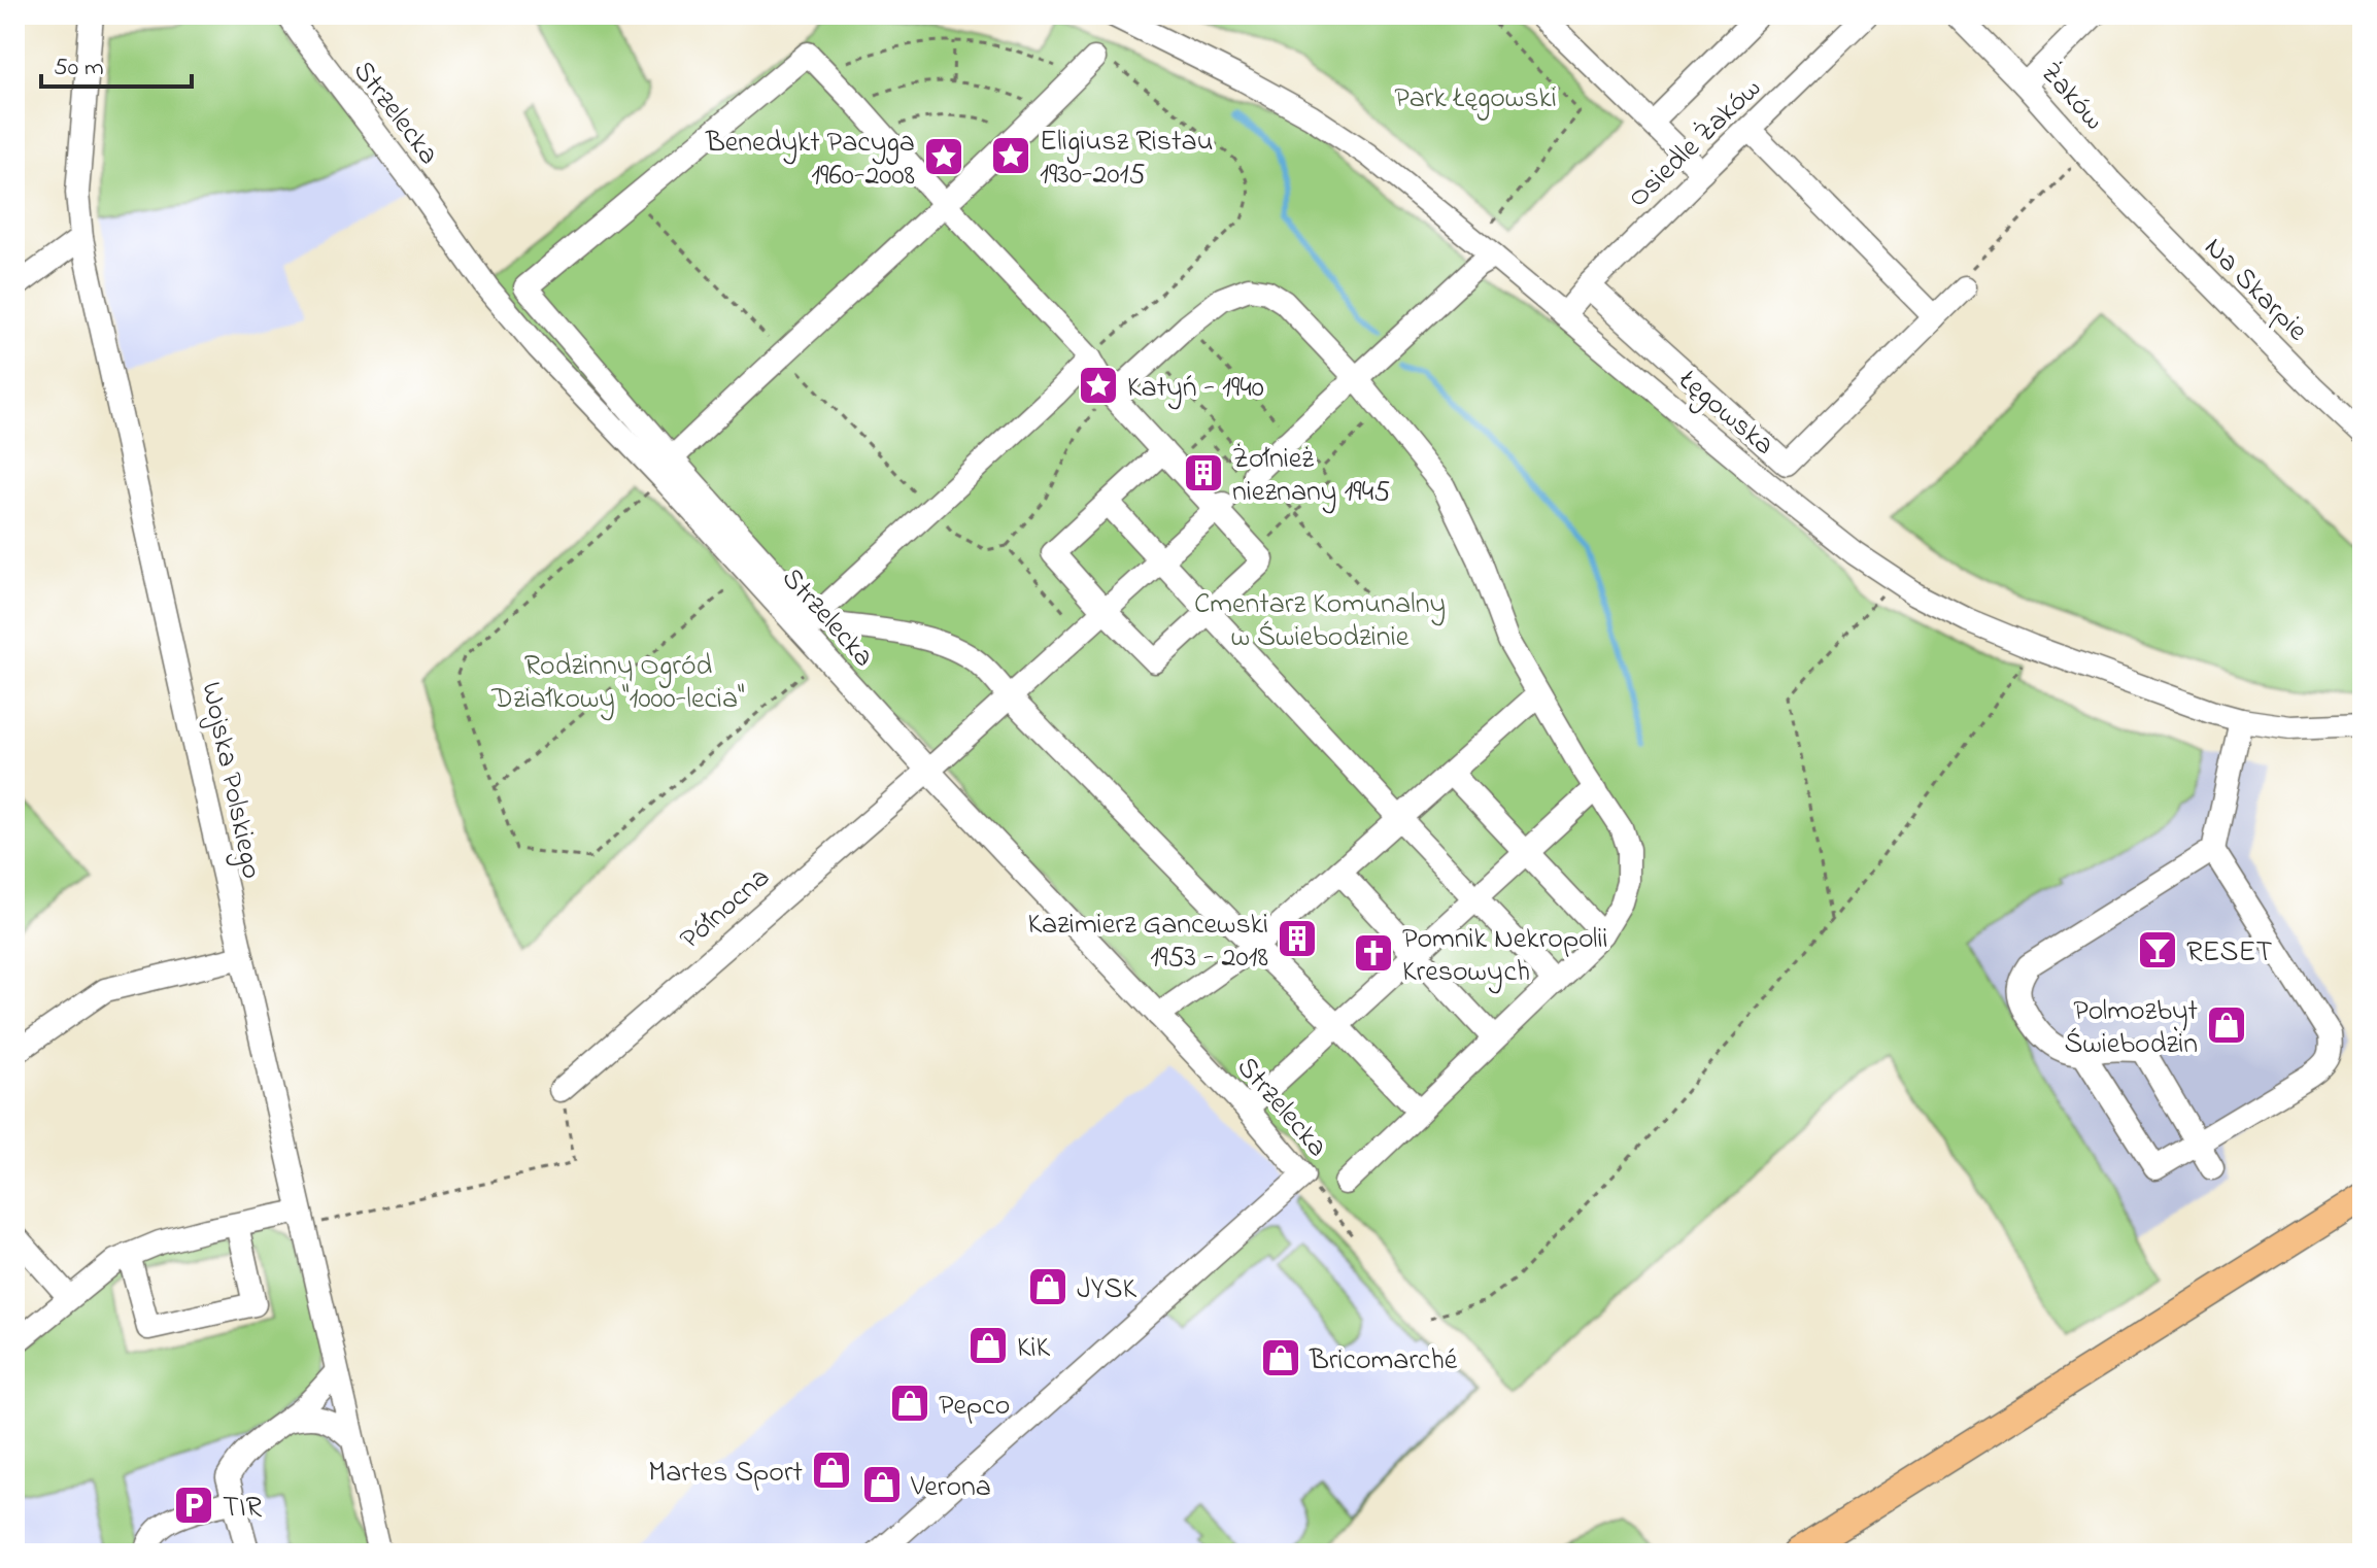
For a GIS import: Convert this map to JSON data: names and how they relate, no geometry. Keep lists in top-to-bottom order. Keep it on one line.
{"streets":{"street":["Żaków","Strzelecka","Osiedle Żaków","Na Skarpie","Łęgowska","Wojska Polskiego","Północna"]},"crossings":[["Żaków","Na Skarpie"],["Strzelecka","Północna"],["Osiedle Żaków","Łęgowska"],["Łęgowska","Północna"]],"parks":["Park Łęgowski","Cmentarz Komunalny w Świebodzinie","Rodzinny Ogród Działkowy \"1000-lecia\""],"places":{"place":["Eligiusz Ristau 1930-2015","Benedykt Pacyga 1960-2008","Katyń - 1940"],"building":["Żołnież nieznany 1945","Kazimierz Gancewski 1953 - 2018"],"bar":["RESET"],"church":["Pomnik Nekropolii Kresowych"],"shop":["Polmozbyt Świebodzin","JYSK","KiK","Bricomarché","Pepco","Martes Sport","Verona"],"parking":["TIR"]},"scale_bar":"50 m"}
